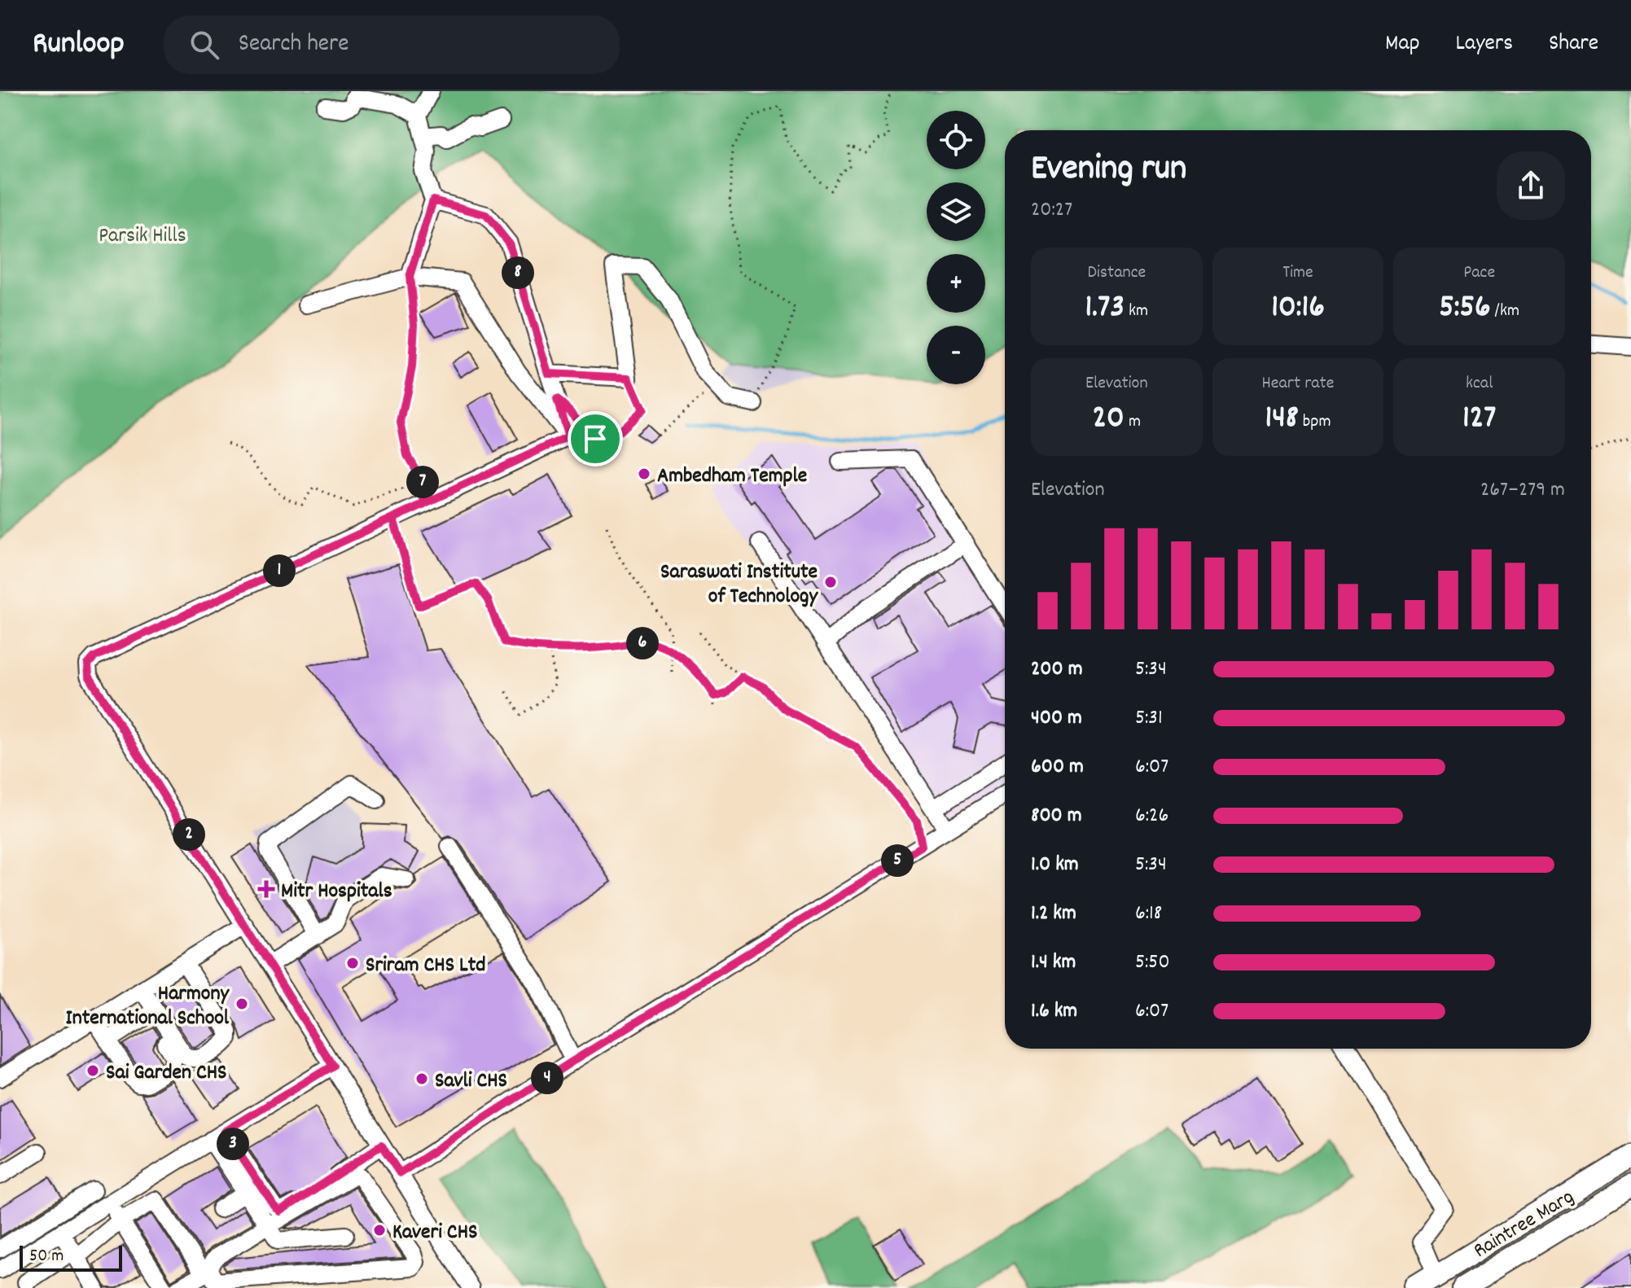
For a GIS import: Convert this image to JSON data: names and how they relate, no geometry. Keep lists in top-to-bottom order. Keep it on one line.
{"streets":{"main road":["Raintree Marg"]},"parks":["Parsik Hills"],"places":{"other":["Ambedham Temple","Saraswati Institute of Technology","Sriram CHS Ltd","Harmony International School","Sai Garden CHS","Savli CHS","Kaveri CHS"],"health":["Mitr Hospitals"]},"scale_bar":"50 m","page":{"header":"Runloop","search":"Search here","nav":["Map","Layers","Share"],"map_buttons":["+","−"],"heading":["Evening run","20:27"],"stats":[["Distance","1.73 km"],["Time","10:16"],["Pace","5:56 /km"],["Elevation","20 m"],["Heart rate","148 bpm"],["kcal","127"]],"pins":["8","7","1","6","2","5","4","3"],"chart":["Elevation","267–279 m"],"list":[{"name":"200 m","note":"5:34"},{"name":"400 m","note":"5:31"},{"name":"600 m","note":"6:07"},{"name":"800 m","note":"6:26"},{"name":"1.0 km","note":"5:34"},{"name":"1.2 km","note":"6:18"},{"name":"1.4 km","note":"5:50"},{"name":"1.6 km","note":"6:07"}],"scale":"50 m"}}
